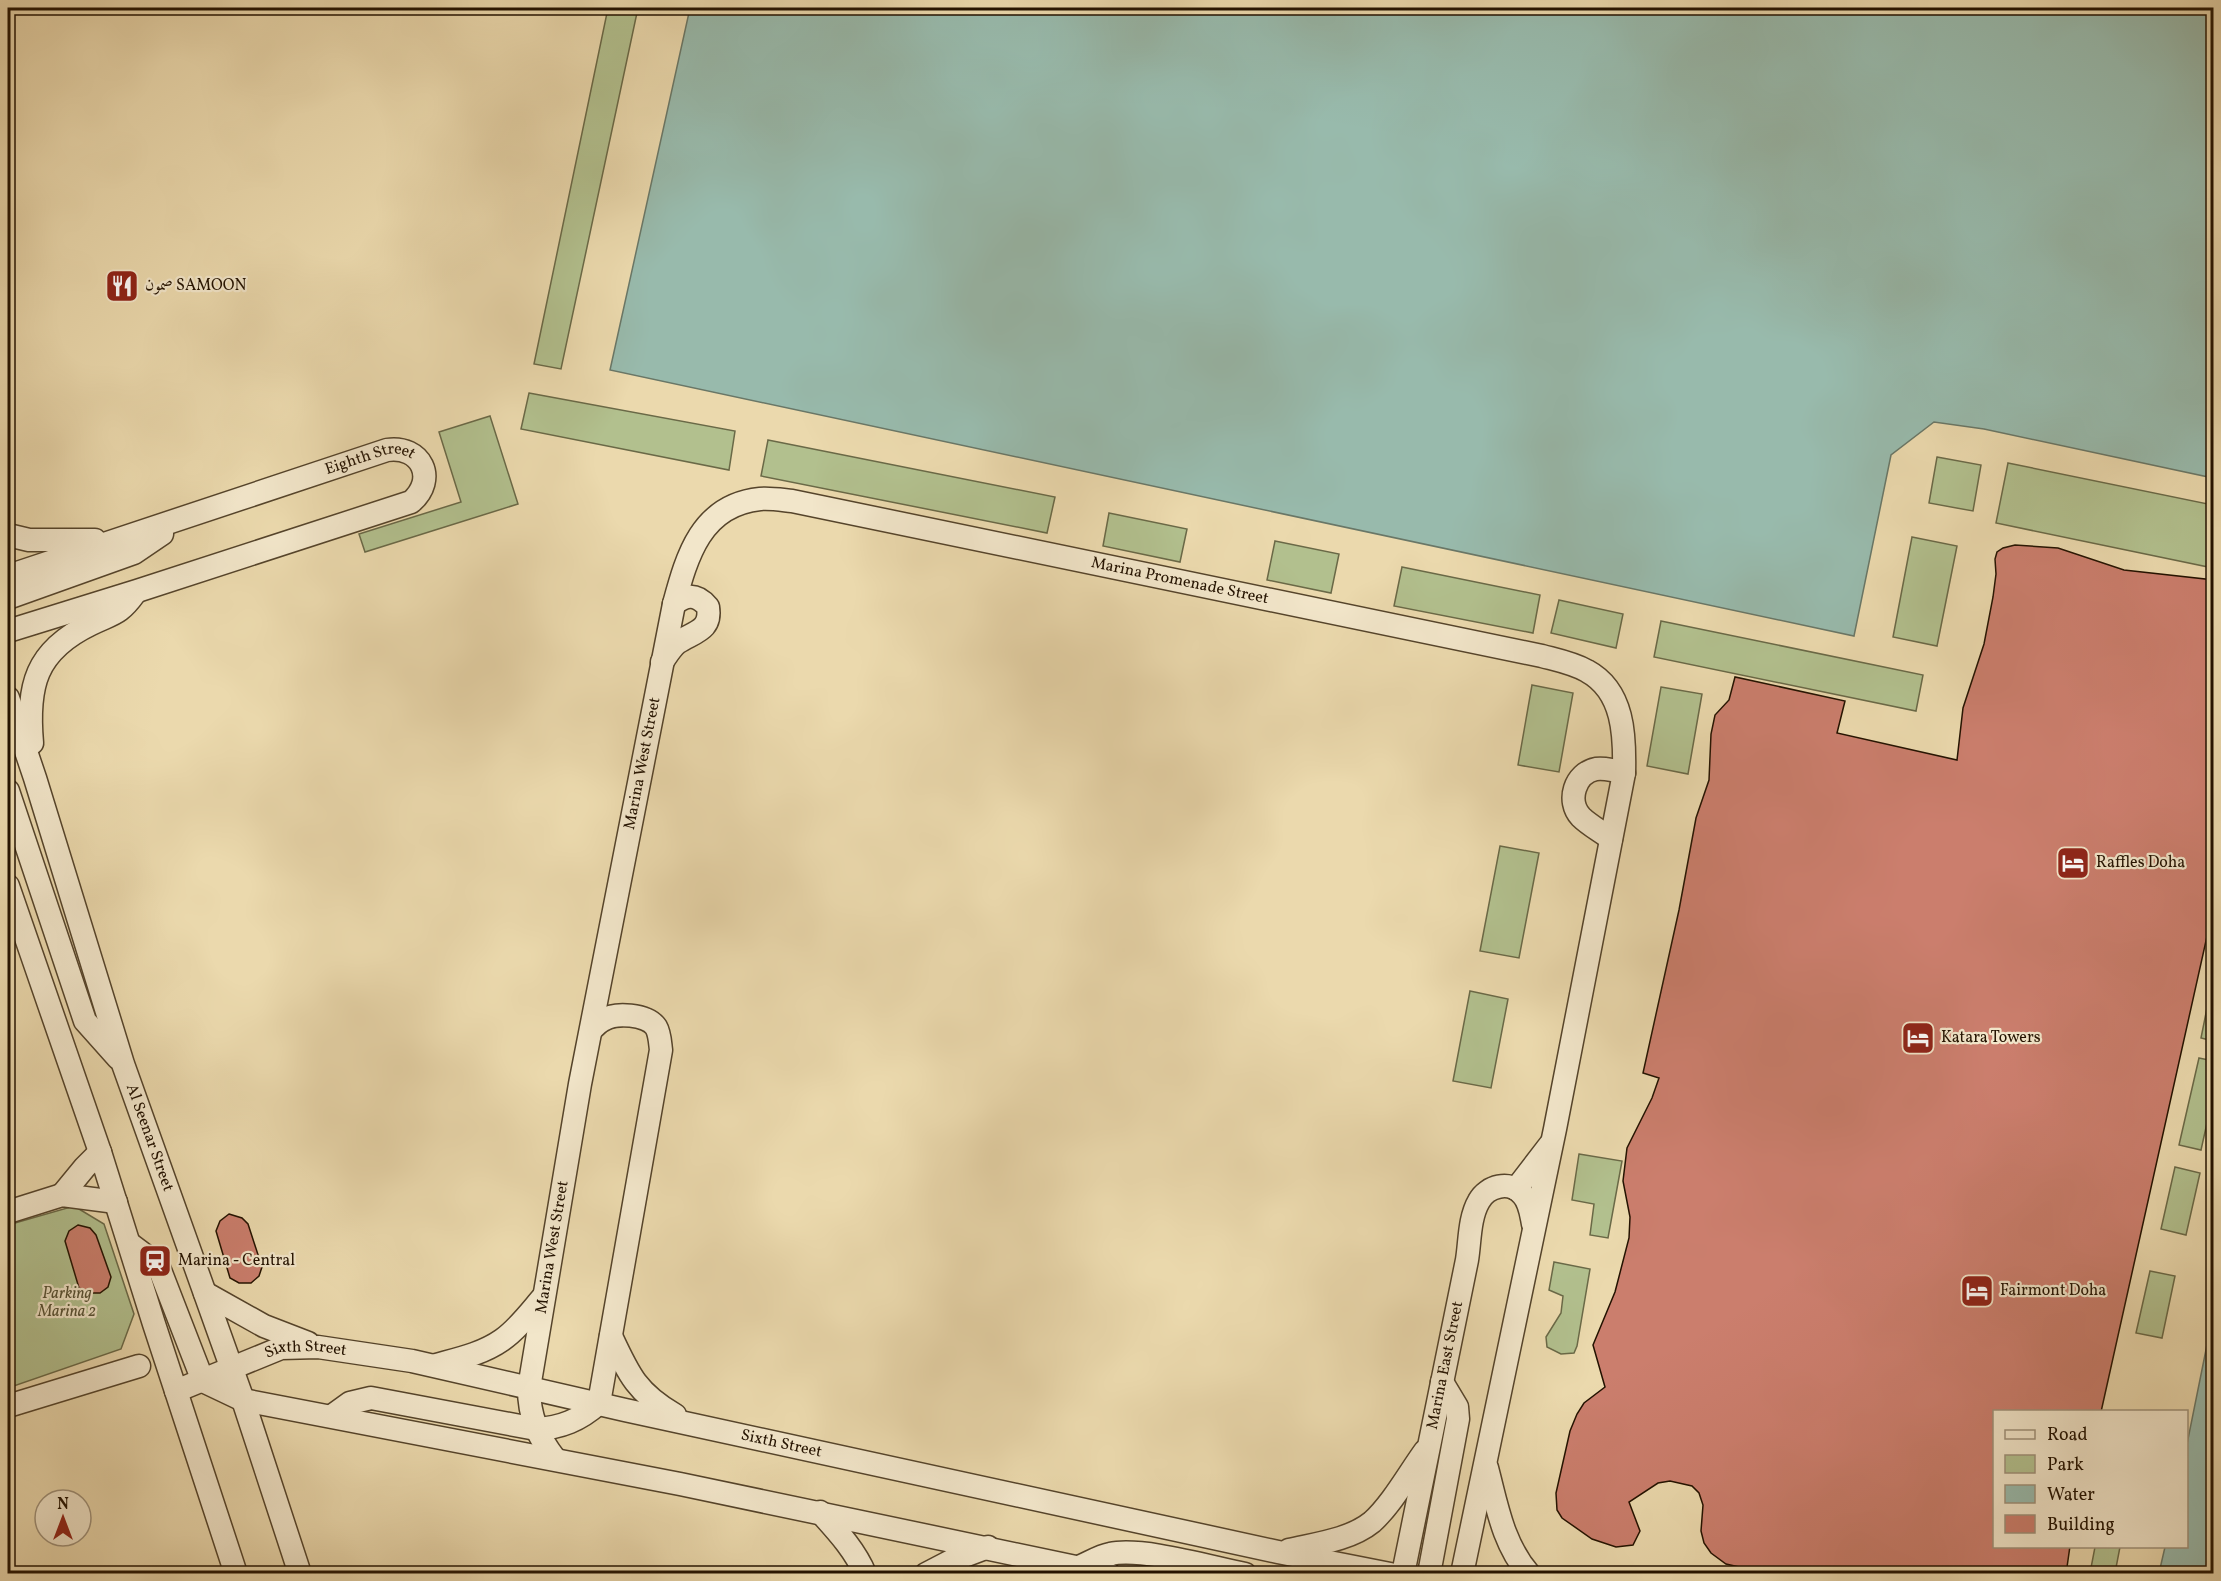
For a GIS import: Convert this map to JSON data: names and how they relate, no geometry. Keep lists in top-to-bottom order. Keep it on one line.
{"streets":{"street":["Eighth Street","Marina Promenade Street","Marina West Street","Al Seenar Street","Sixth Street","Marina East Street"]},"crossings":[["Marina Promenade Street","Marina West Street"],["Marina West Street","Sixth Street"],["Al Seenar Street","Sixth Street"]],"parks":["Parking Marina 2"],"places":{"restaurant":["صمون SAMOON"],"hotel":["Raffles Doha","Katara Towers","Fairmont Doha"],"station":["Marina - Central"]},"legend":["Road","Park","Water","Building"],"north":"top"}
